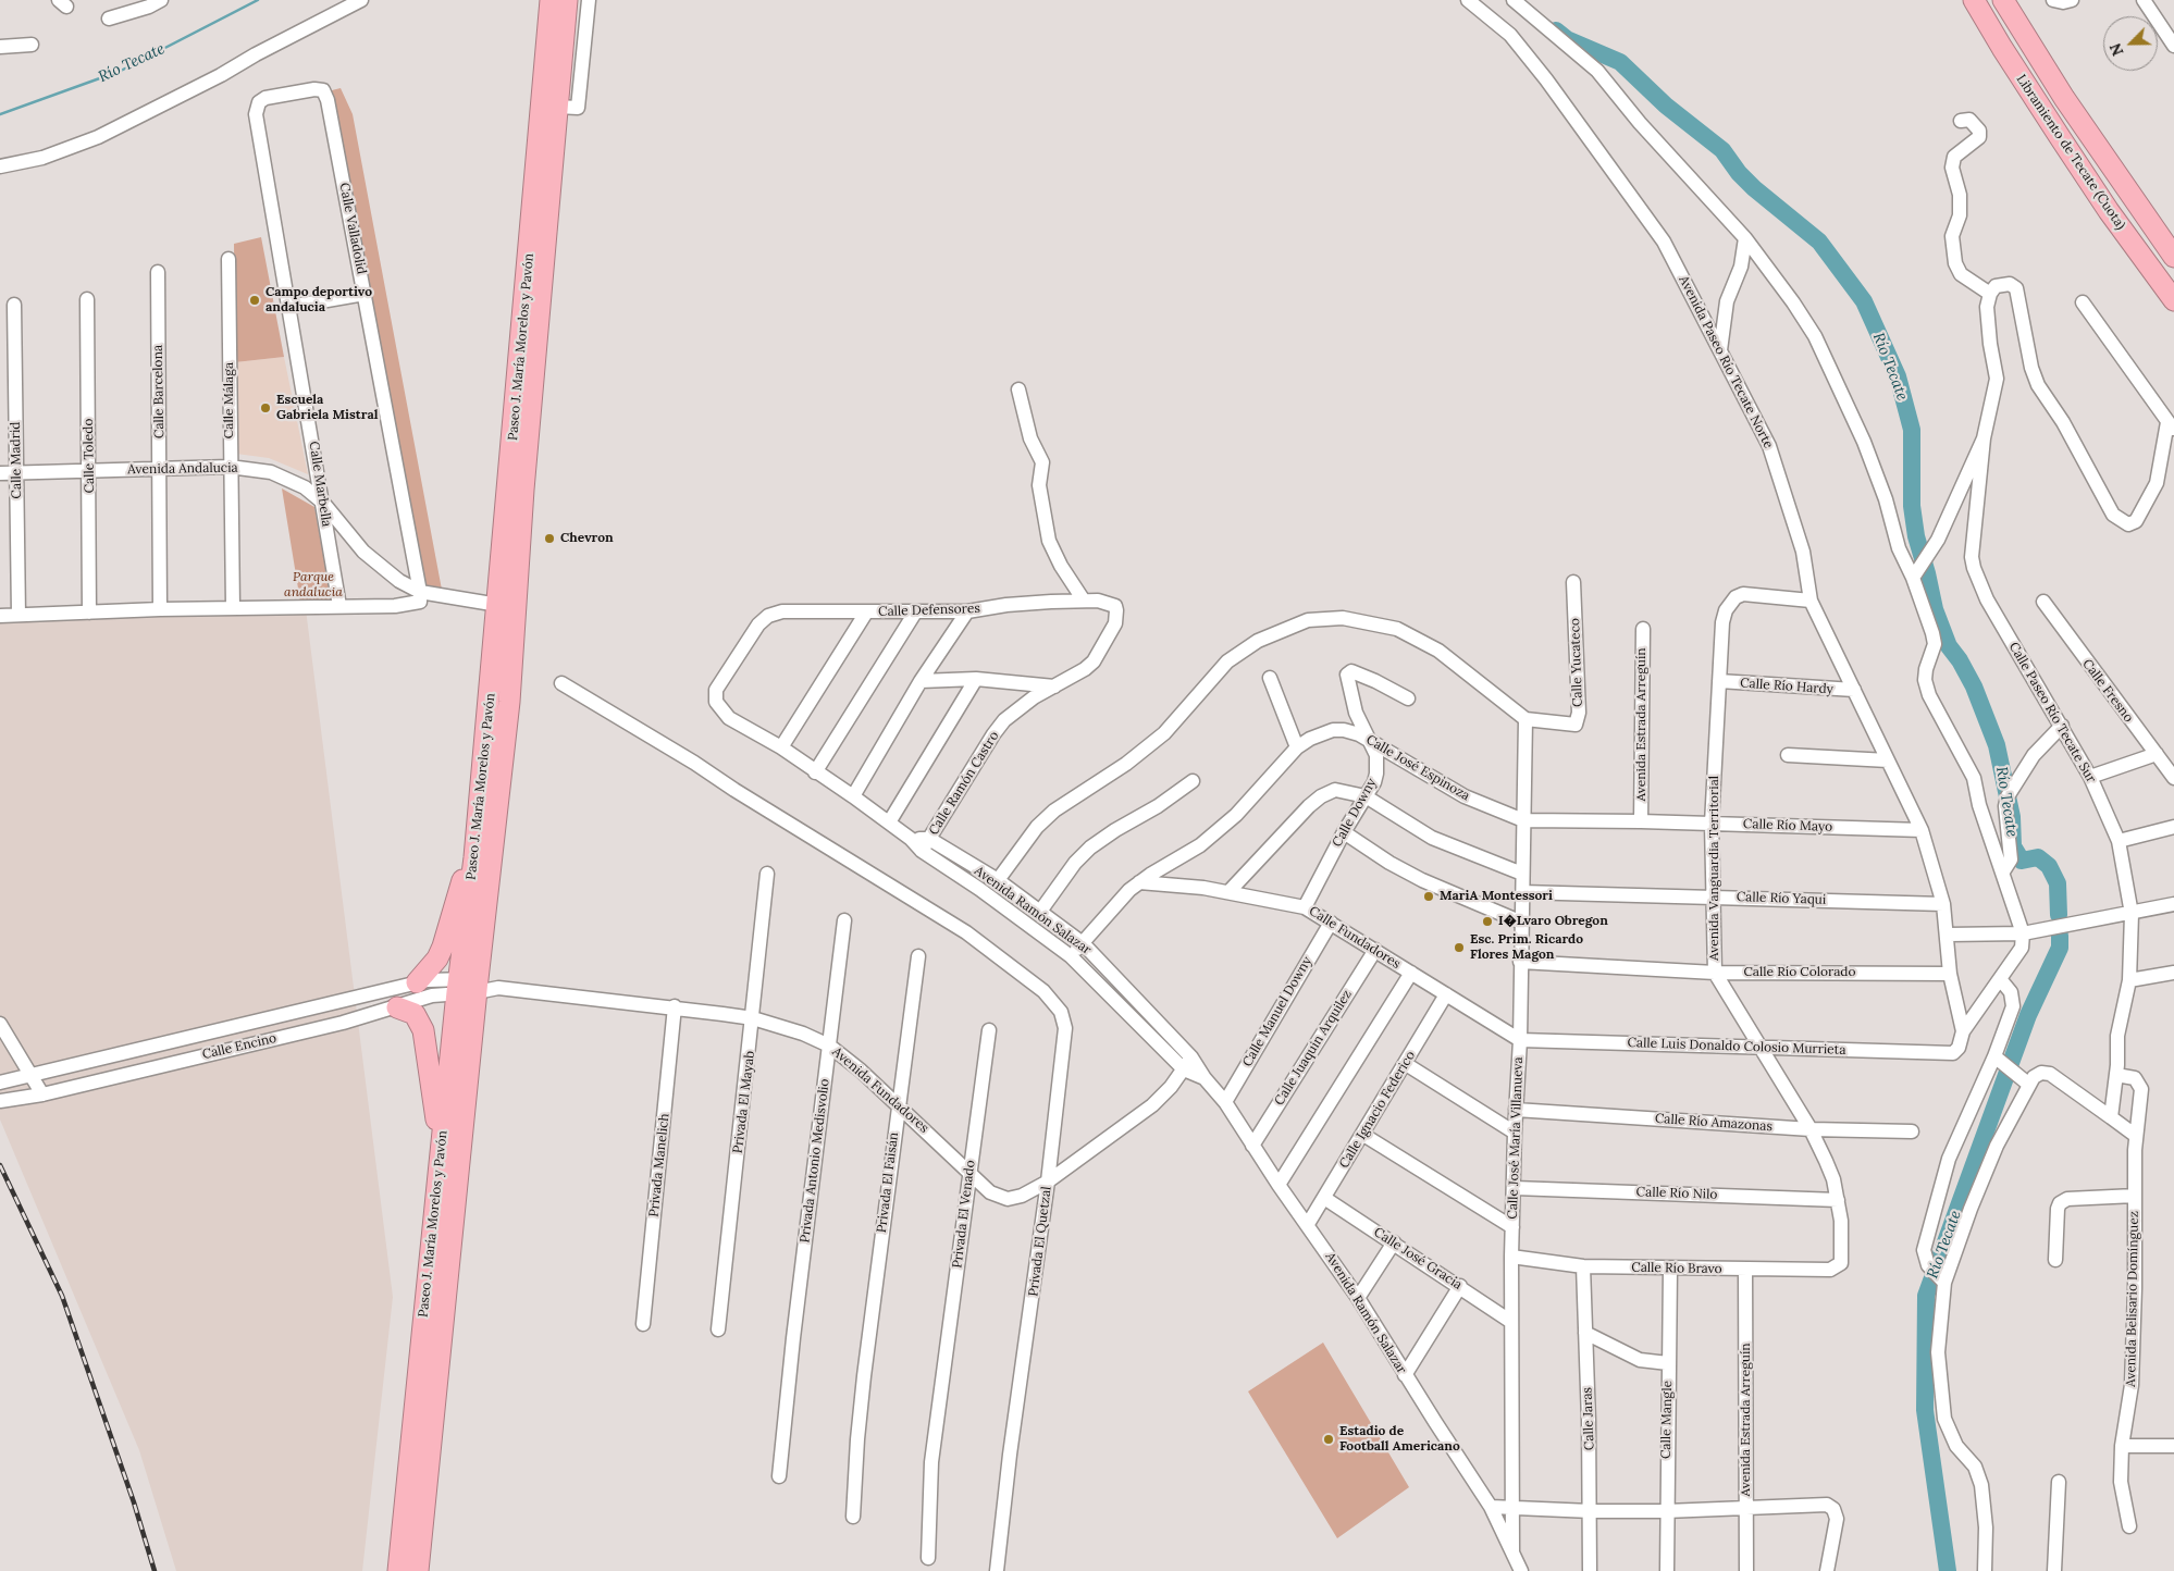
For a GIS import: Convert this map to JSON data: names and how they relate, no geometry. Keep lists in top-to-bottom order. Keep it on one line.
{"streets":{"highway":["Libramiento de Tecate (Cuota)","Paseo J. María Morelos y Pavón"],"street":["Calle Valladolid","Avenida Paseo Río Tecate Norte","Calle Barcelona","Calle Málaga","Calle Toledo","Calle Madrid","Avenida Andalucia","Calle Marbella","Calle Defensores","Calle Yucateco","Calle Río Hardy","Calle Fresno","Calle Paseo Río Tecate Sur","Avenida Estrada Arreguín","Calle José Espinoza","Calle Ramón Castro","Calle Downy","Calle Río Mayo","Avenida Vanguardia Territorial","Calle Río Yaqui","Avenida Ramón Salazar","Calle Fundadores","Calle Río Colorado","Calle Manuel Downy","Calle Encino","Calle Luis Donaldo Colosio Murrieta","Calle Juaquin Arquilez","Avenida Fundadores","Privada El Mayab","Calle Ignacio Federico","Calle Río Amazonas","Calle José María Villanueva","Privada Antonio Medisvolio","Privada Manelich","Privada El Faisán","Calle Río Nilo","Privada El Venado","Privada El Quetzal","Calle José Gracia","Calle Río Bravo","Avenida Belisario Domínguez","Calle Jaras","Calle Mangle"]},"crossings":[["Calle Valladolid","Avenida Andalucia"],["Calle Valladolid","Calle Marbella"],["Paseo J. María Morelos y Pavón","Avenida Andalucia"],["Paseo J. María Morelos y Pavón","Calle Encino"],["Paseo J. María Morelos y Pavón","Avenida Fundadores"],["Avenida Paseo Río Tecate Norte","Calle Río Hardy"],["Avenida Paseo Río Tecate Norte","Calle Río Mayo"],["Avenida Paseo Río Tecate Norte","Avenida Vanguardia Territorial"],["Avenida Paseo Río Tecate Norte","Calle Río Yaqui"],["Avenida Paseo Río Tecate Norte","Calle Río Colorado"],["Avenida Paseo Río Tecate Norte","Calle Luis Donaldo Colosio Murrieta"],["Calle Barcelona","Avenida Andalucia"],["Calle Málaga","Avenida Andalucia"],["Calle Toledo","Avenida Andalucia"],["Calle Madrid","Avenida Andalucia"],["Avenida Andalucia","Calle Marbella"],["Calle Defensores","Calle Ramón Castro"],["Calle Defensores","Avenida Ramón Salazar"],["Calle Yucateco","Calle José María Villanueva"],["Calle Río Hardy","Avenida Vanguardia Territorial"],["Calle Paseo Río Tecate Sur","Avenida Belisario Domínguez"],["Avenida Estrada Arreguín","Calle Río Mayo"],["Avenida Estrada Arreguín","Calle Río Bravo"],["Calle José Espinoza","Calle Downy"],["Calle José Espinoza","Calle Río Mayo"],["Calle José Espinoza","Avenida Ramón Salazar"],["Calle José Espinoza","Calle Fundadores"],["Calle José Espinoza","Calle José María Villanueva"],["Calle Ramón Castro","Avenida Ramón Salazar"],["Calle Downy","Calle Fundadores"],["Calle Río Mayo","Avenida Vanguardia Territorial"],["Calle Río Mayo","Calle José María Villanueva"],["Avenida Vanguardia Territorial","Calle Río Yaqui"],["Avenida Vanguardia Territorial","Calle Río Colorado"],["Avenida Vanguardia Territorial","Calle Luis Donaldo Colosio Murrieta"],["Avenida Vanguardia Territorial","Calle Río Amazonas"],["Avenida Vanguardia Territorial","Calle Río Nilo"],["Avenida Vanguardia Territorial","Calle Río Bravo"],["Calle Río Yaqui","Calle José María Villanueva"],["Avenida Ramón Salazar","Calle Manuel Downy"],["Avenida Ramón Salazar","Calle Juaquin Arquilez"],["Avenida Ramón Salazar","Avenida Fundadores"],["Avenida Ramón Salazar","Calle Ignacio Federico"],["Avenida Ramón Salazar","Calle José María Villanueva"],["Calle Fundadores","Calle Manuel Downy"],["Calle Fundadores","Calle Luis Donaldo Colosio Murrieta"],["Calle Fundadores","Calle Juaquin Arquilez"],["Calle Fundadores","Calle Ignacio Federico"],["Calle Fundadores","Calle José María Villanueva"],["Calle Río Colorado","Calle José María Villanueva"],["Calle Encino","Avenida Fundadores"],["Calle Luis Donaldo Colosio Murrieta","Calle José María Villanueva"],["Avenida Fundadores","Privada El Mayab"],["Avenida Fundadores","Privada Antonio Medisvolio"],["Avenida Fundadores","Privada Manelich"],["Avenida Fundadores","Privada El Faisán"],["Avenida Fundadores","Privada El Venado"],["Avenida Fundadores","Privada El Quetzal"],["Calle Ignacio Federico","Calle José Gracia"],["Calle Río Amazonas","Calle José María Villanueva"],["Calle José María Villanueva","Calle Río Nilo"],["Calle José María Villanueva","Calle José Gracia"],["Calle José María Villanueva","Calle Río Bravo"],["Calle Río Bravo","Calle Jaras"],["Calle Río Bravo","Calle Mangle"]],"water":["Río Tecate"],"parks":["Parque andalucia"],"places":["Campo deportivo andalucia","Escuela Gabriela Mistral","Chevron","MariA Montessori","I�Lvaro Obregon","Esc. Prim. Ricardo Flores Magon","Estadio de Football Americano"],"north":"bottom left"}
